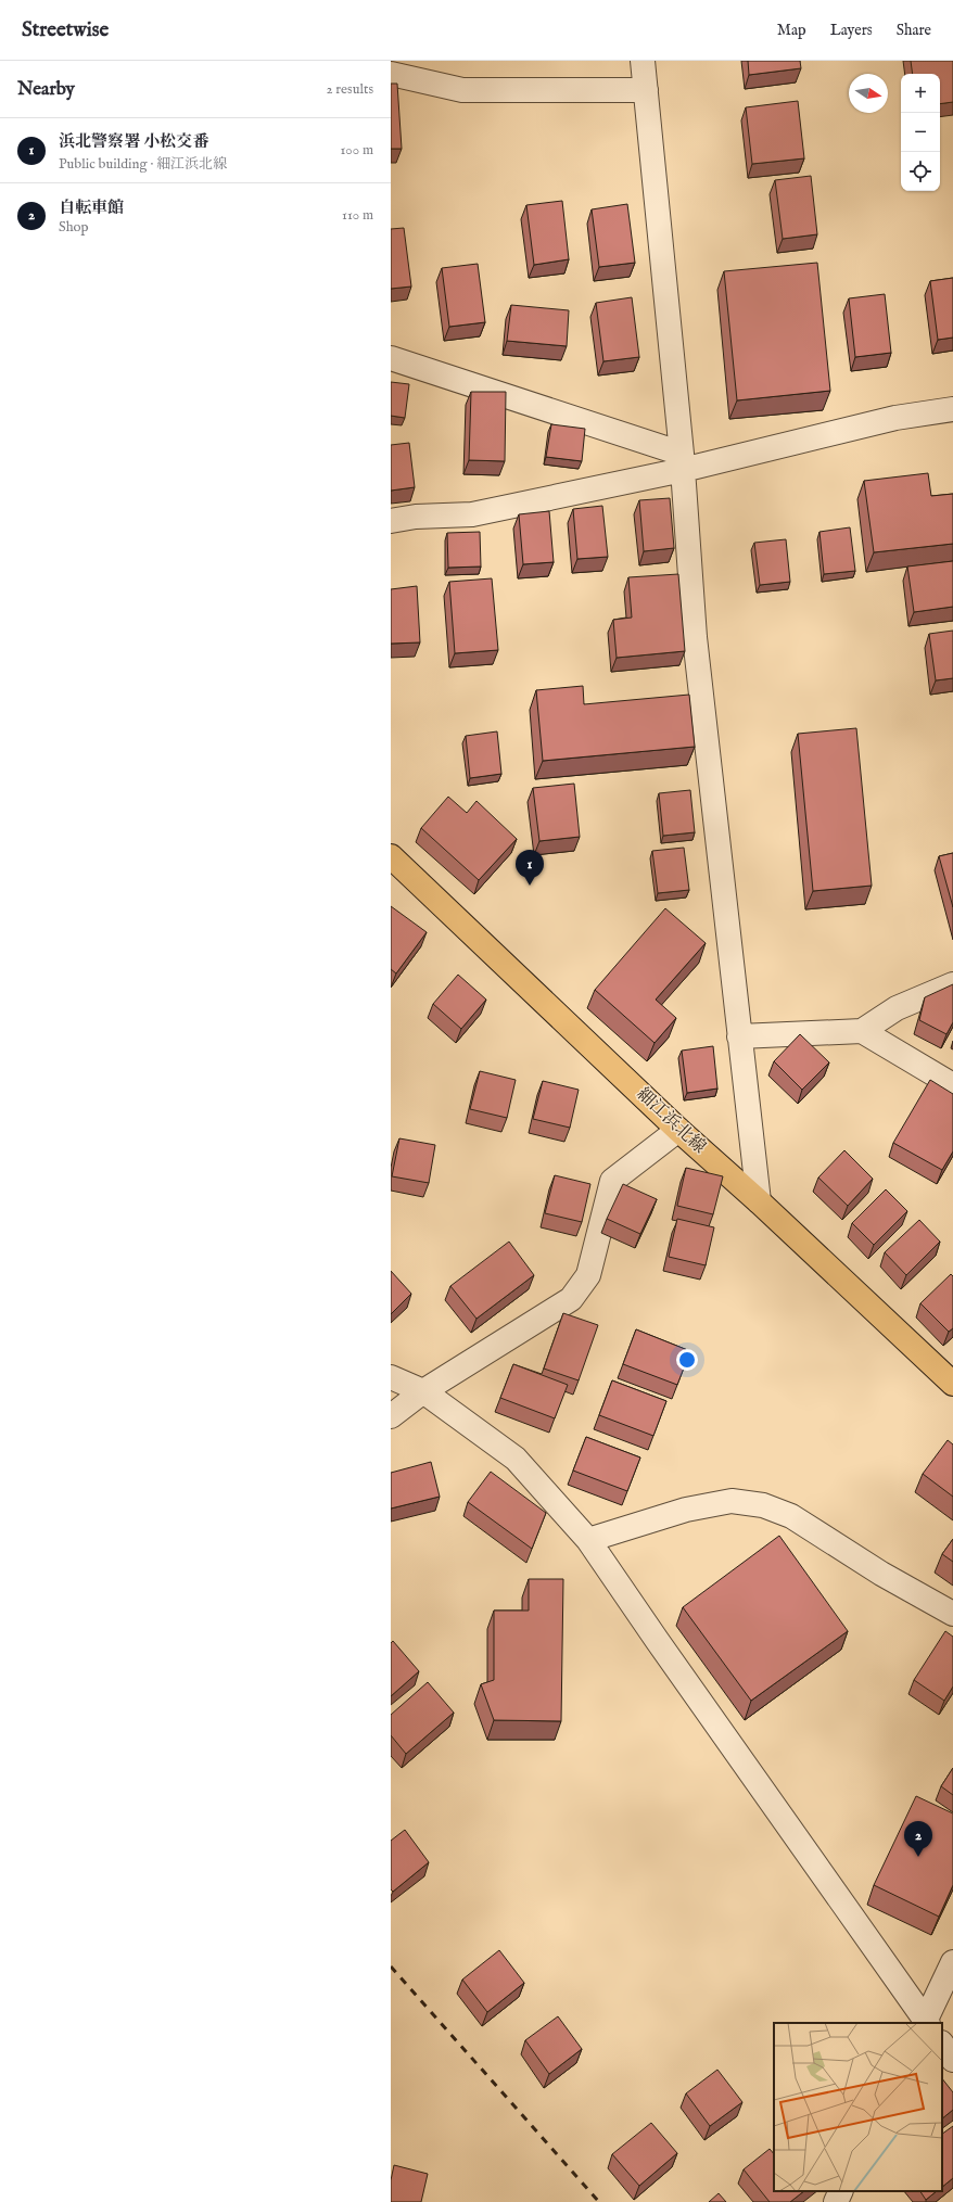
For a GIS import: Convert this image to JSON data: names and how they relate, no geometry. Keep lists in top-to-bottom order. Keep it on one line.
{"streets":{"main road":["細江浜北線"]},"north":"right","page":{"header":"Streetwise","nav":["Map","Layers","Share"],"heading":["Nearby","2 results"],"map_buttons":["+","−"],"list":[{"mark":"1","name":"浜北警察署 小松交番","note":"Public building · 細江浜北線","value":"100 m"},{"mark":"2","name":"自転車館","note":"Shop","value":"110 m"}],"pins":["1","2"]}}
